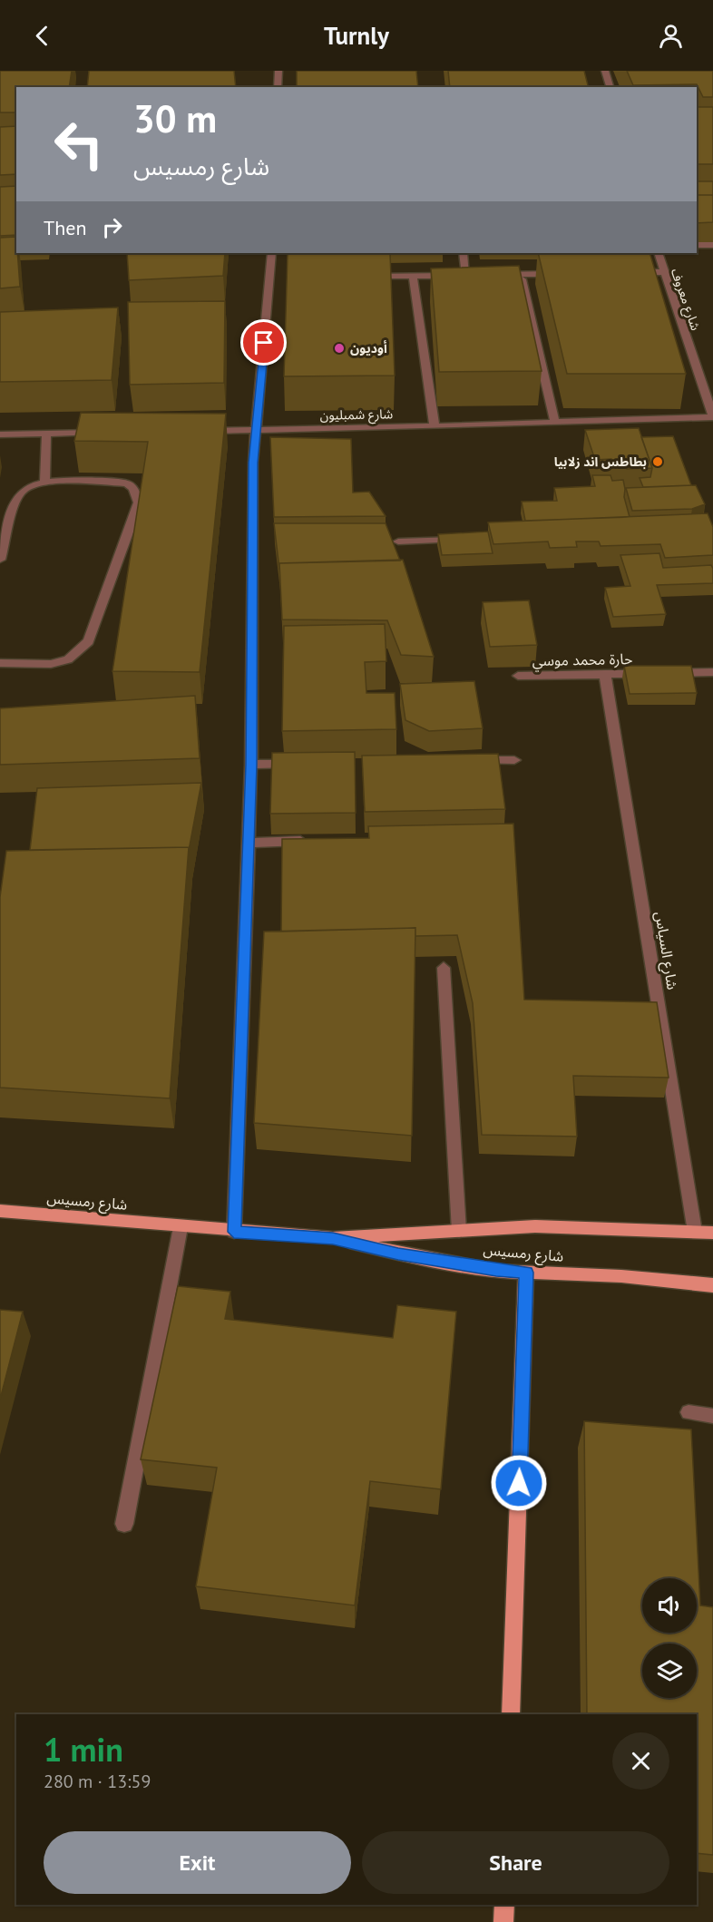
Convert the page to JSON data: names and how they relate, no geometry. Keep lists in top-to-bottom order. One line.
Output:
{"streets":{"main road":["شارع رمسيس"],"street":["شارع معروف","شارع شمبليون","حارة محمد موسي","شارع السياس"]},"crossings":[["شارع معروف","شارع شمبليون"],["حارة محمد موسي","شارع السياس"],["شارع السياس","شارع رمسيس"]],"places":["أوديون","بطاطس اند زلابيا"],"page":{"header":"Turnly","turn":["30 m","شارع رمسيس"],"then":"Then","heading":["1 min","280 m · 13:59"],"buttons":["Exit","Share"]}}
